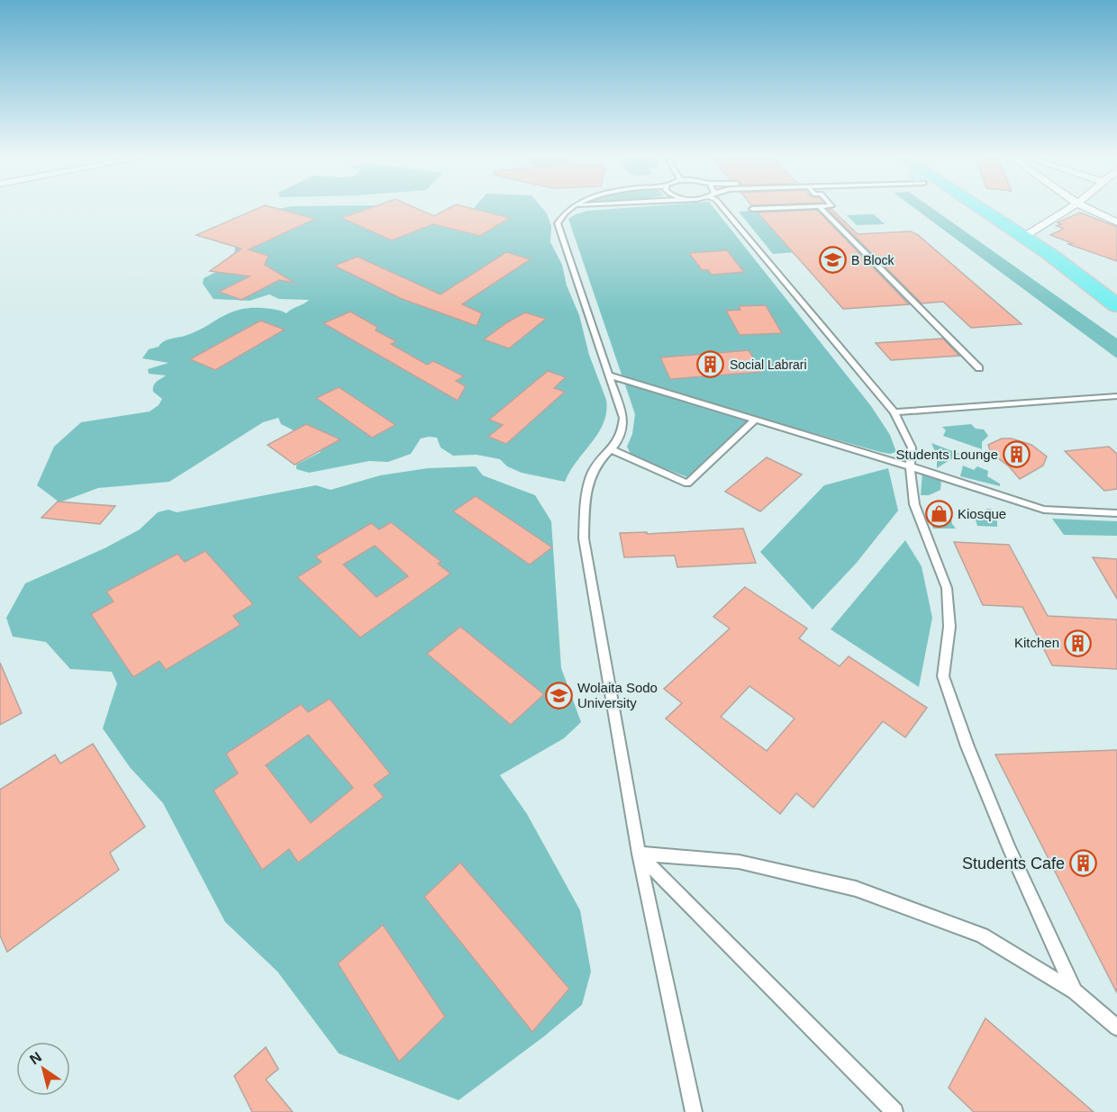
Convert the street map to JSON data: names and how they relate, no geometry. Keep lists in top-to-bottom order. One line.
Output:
{"places":{"school or university":["B Block","Wolaita Sodo University"],"building":["Social Labrari","Students Lounge","Kitchen","Students Cafe"],"shop":["Kiosque"]},"north":"top left"}
